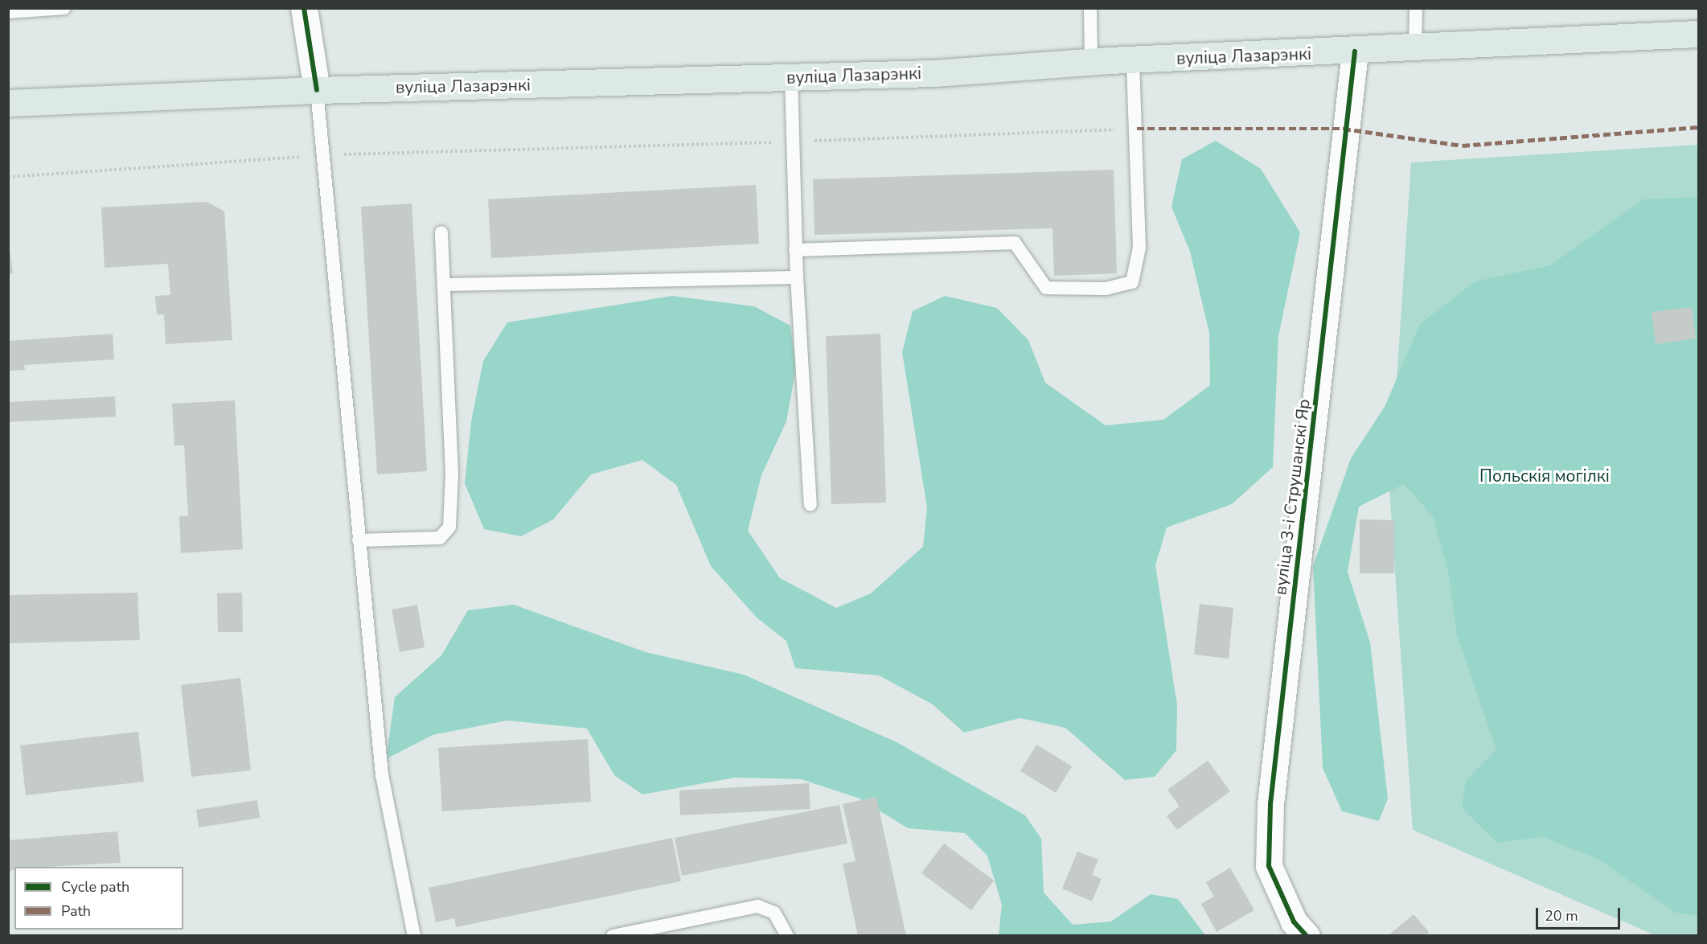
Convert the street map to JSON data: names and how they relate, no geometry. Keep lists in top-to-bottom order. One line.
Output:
{"streets":{"main road":["вуліца Лазарэнкі"],"street":["вуліца 3-і Струшанскі Яр"]},"crossings":[["вуліца Лазарэнкі","вуліца 3-і Струшанскі Яр"]],"parks":["Польскія могілкі"],"legend":["Cycle path","Path"],"scale_bar":"20 m"}
